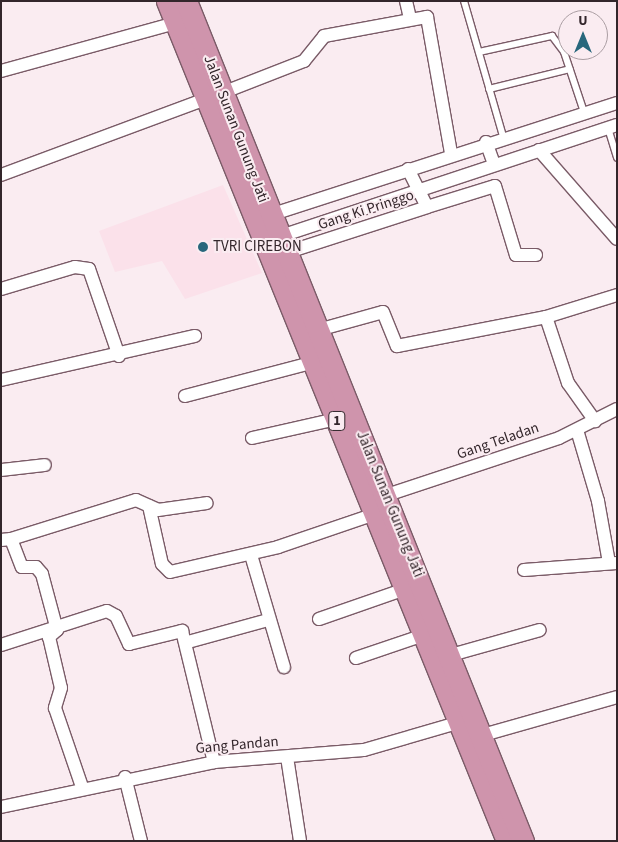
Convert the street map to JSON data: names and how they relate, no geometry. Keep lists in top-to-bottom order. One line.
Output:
{"streets":{"highway":["Jalan Sunan Gunung Jati","1"],"street":["Gang Ki Pringgo","Gang Teladan","Gang Pandan"]},"crossings":[["Jalan Sunan Gunung Jati","Gang Ki Pringgo"],["Jalan Sunan Gunung Jati","1"],["Jalan Sunan Gunung Jati","Gang Teladan"],["Jalan Sunan Gunung Jati","Gang Pandan"],["Gang Ki Pringgo","1"],["1","Gang Teladan"],["1","Gang Pandan"]],"places":["TVRI CIREBON"],"north":"top"}
